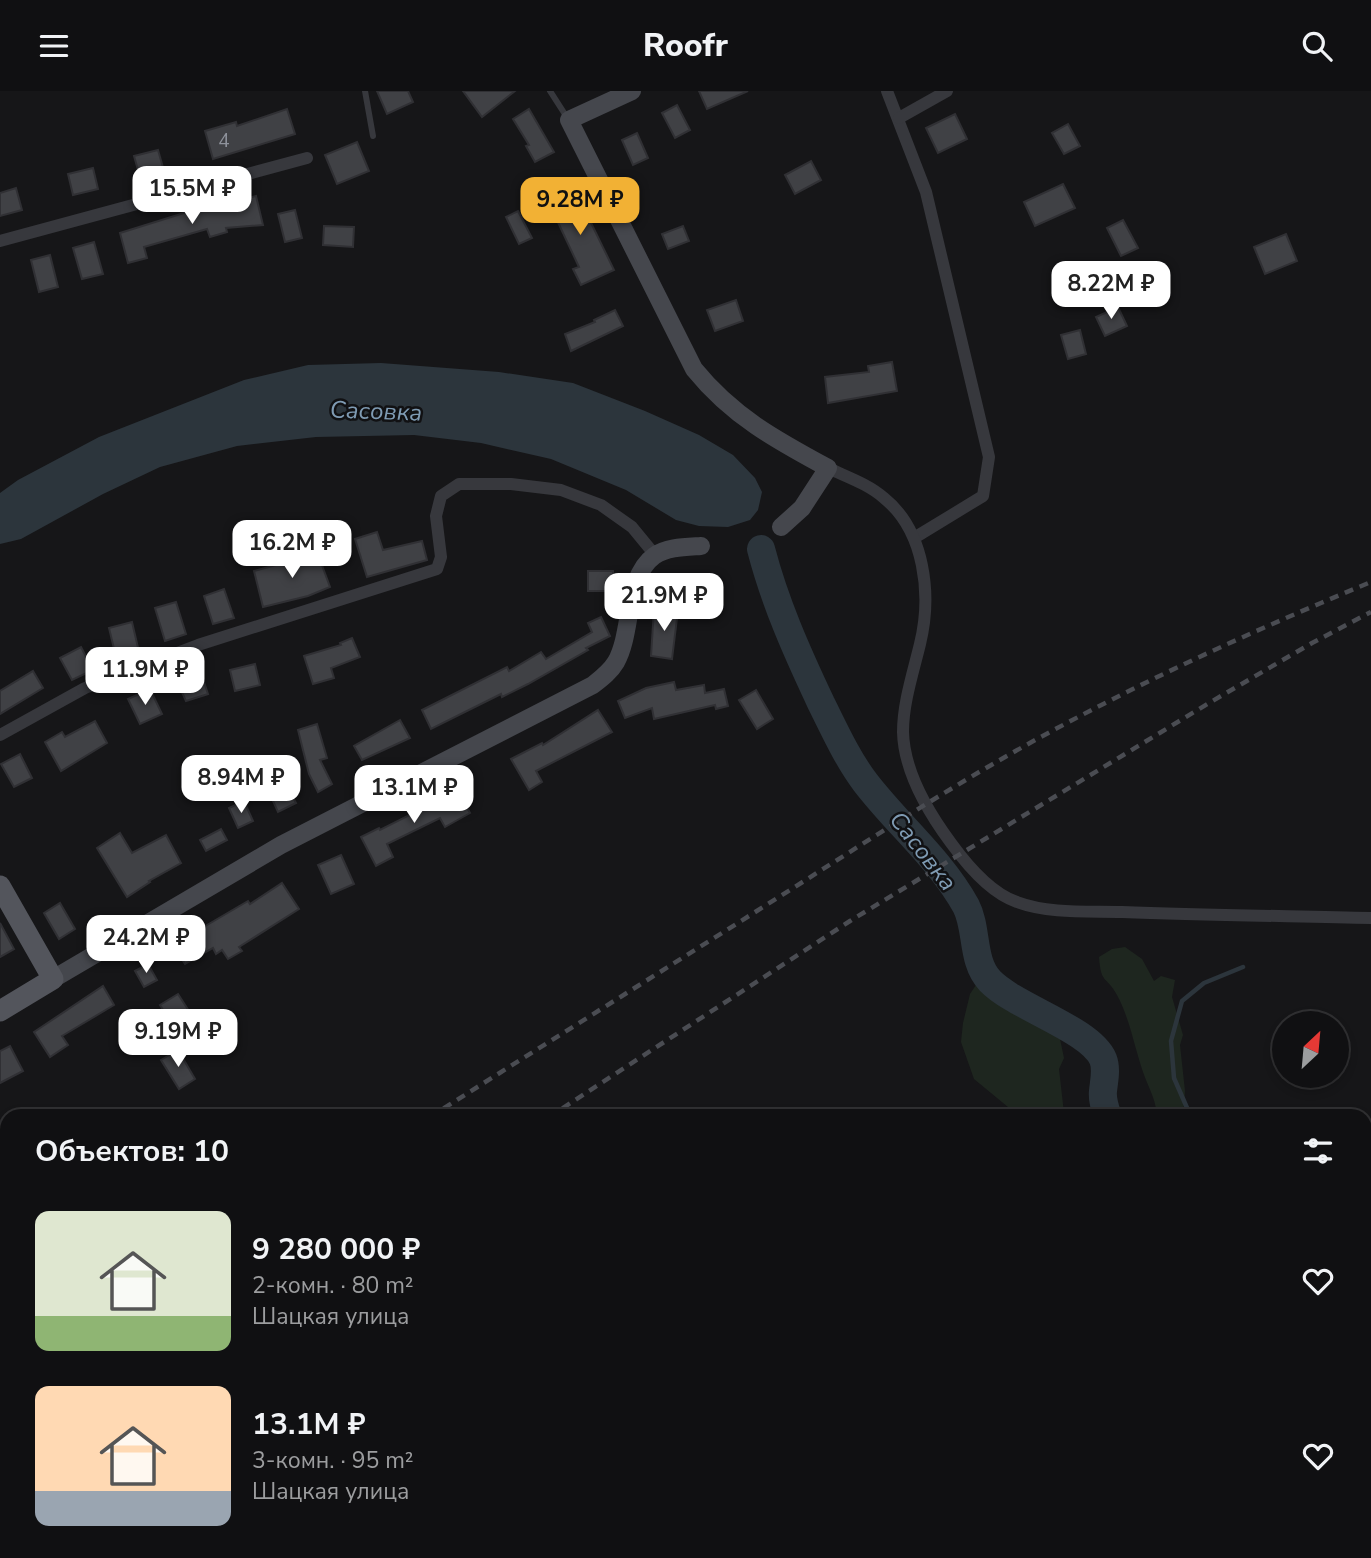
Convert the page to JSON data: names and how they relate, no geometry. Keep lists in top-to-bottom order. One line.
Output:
{"water":["Сасовка"],"house_numbers":["4"],"north":"top right","page":{"header":"Roofr","price":["15.5M ₽","9.28M ₽","8.22M ₽","16.2M ₽","21.9M ₽","11.9M ₽","8.94M ₽","13.1M ₽","24.2M ₽","9.19M ₽"],"heading":"Объектов: 10","list":[{"name":"9 280 000 ₽","note":"2-комн. · 80 m² · Шацкая улица"},{"name":"13.1M ₽","note":"3-комн. · 95 m² · Шацкая улица"}]}}
